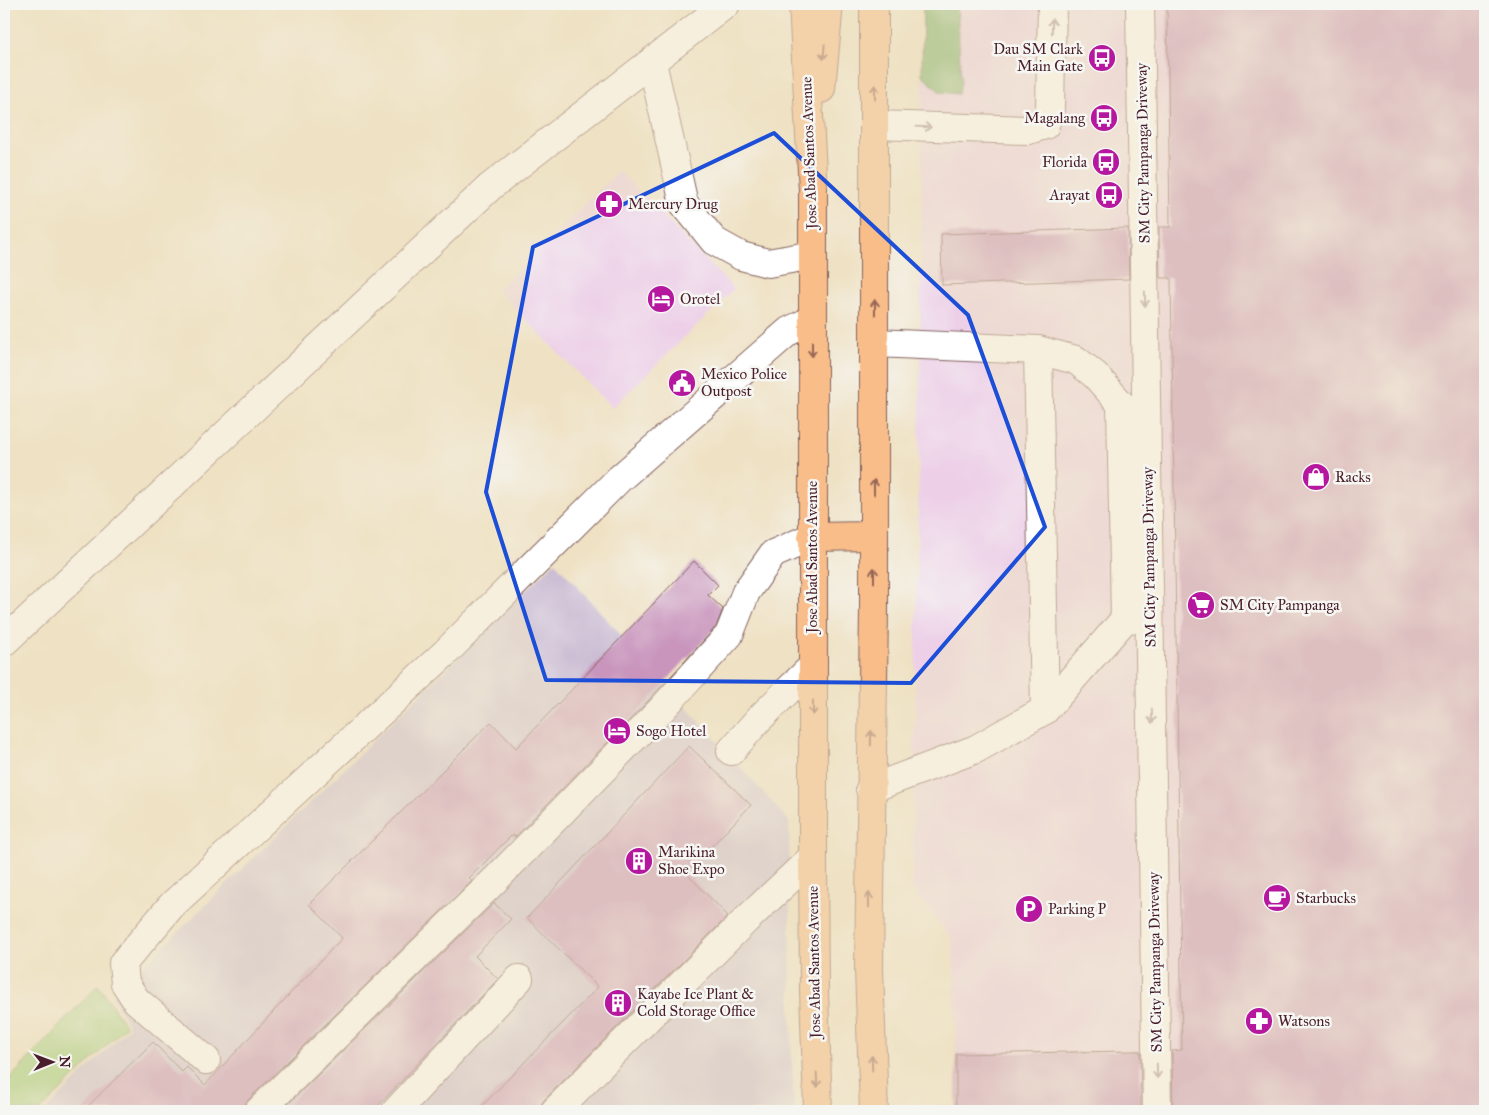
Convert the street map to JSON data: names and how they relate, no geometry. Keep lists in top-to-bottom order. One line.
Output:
{"streets":{"highway":["Jose Abad Santos Avenue"],"street":["SM City Pampanga Driveway"]},"places":{"bus stop":["Dau SM Clark Main Gate","Magalang","Florida","Arayat"],"pharmacy":["Mercury Drug","Watsons"],"hotel":["Orotel","Sogo Hotel"],"public building":["Mexico Police Outpost"],"shop":["Racks"],"supermarket":["SM City Pampanga"],"building":["Marikina Shoe Expo","Kayabe Ice Plant & Cold Storage Office"],"cafe":["Starbucks"],"parking":["Parking P"]},"north":"right"}
